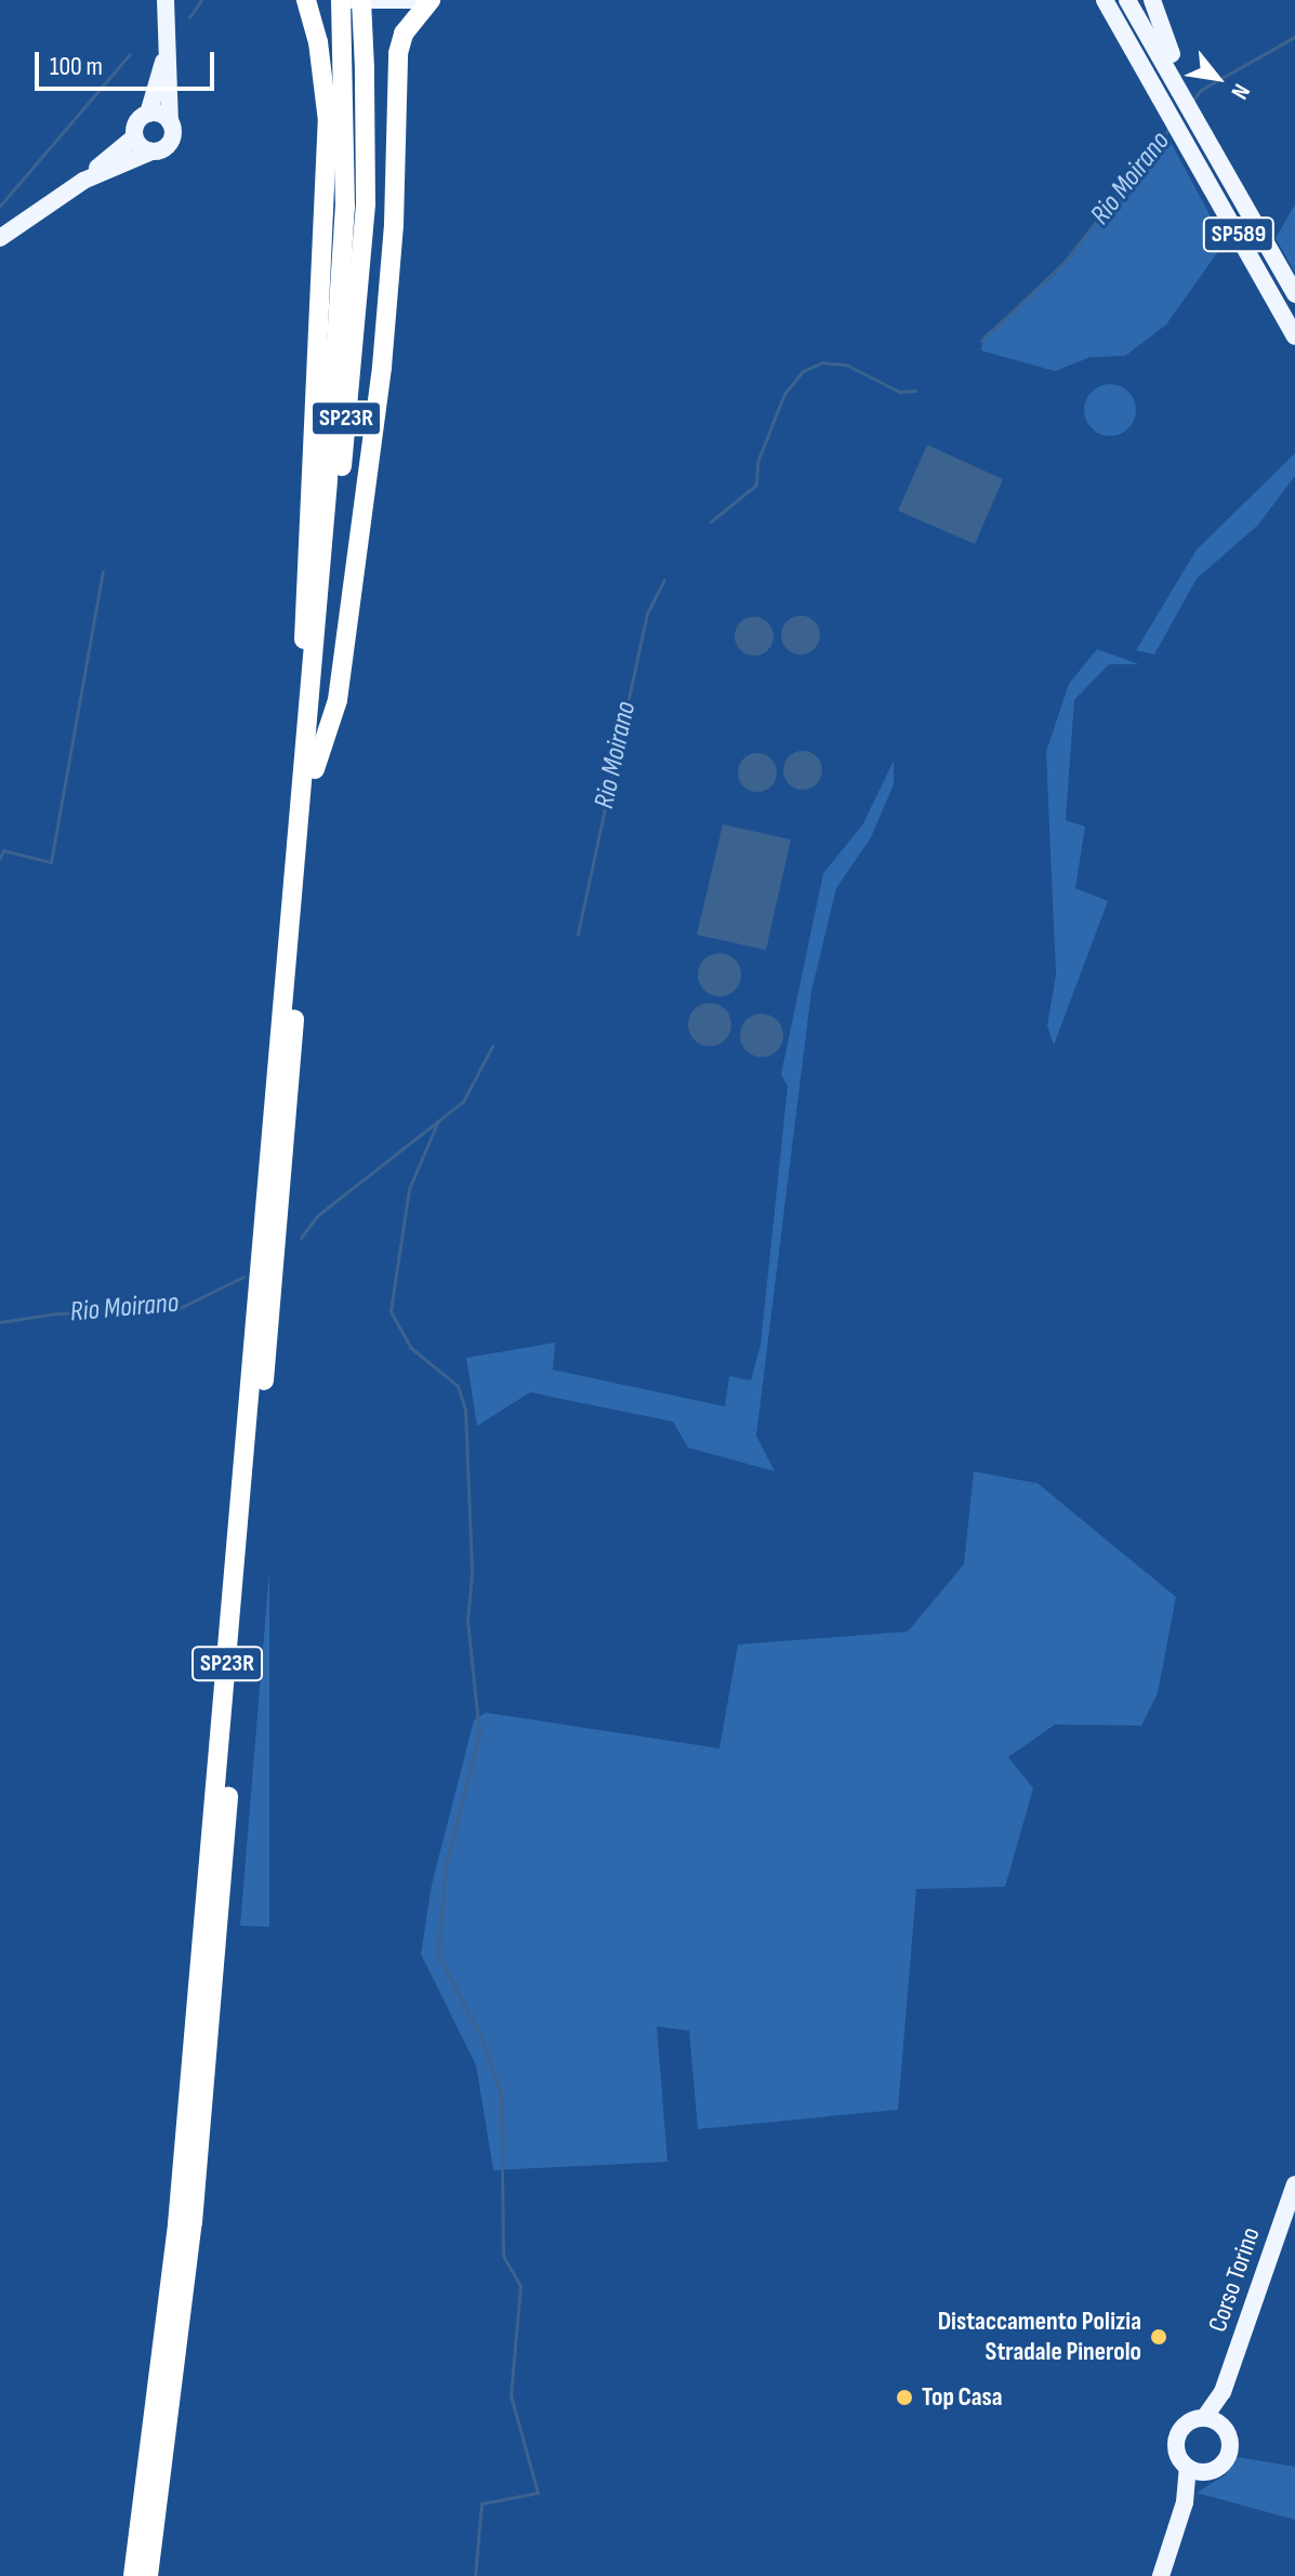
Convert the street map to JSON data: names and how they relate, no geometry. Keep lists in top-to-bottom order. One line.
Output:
{"streets":{"highway":["SP23R"],"main road":["SP589","Corso Torino"]},"water":["Rio Moirano"],"places":["Distaccamento Polizia Stradale Pinerolo","Top Casa"],"scale_bar":"100 m","north":"bottom right"}
